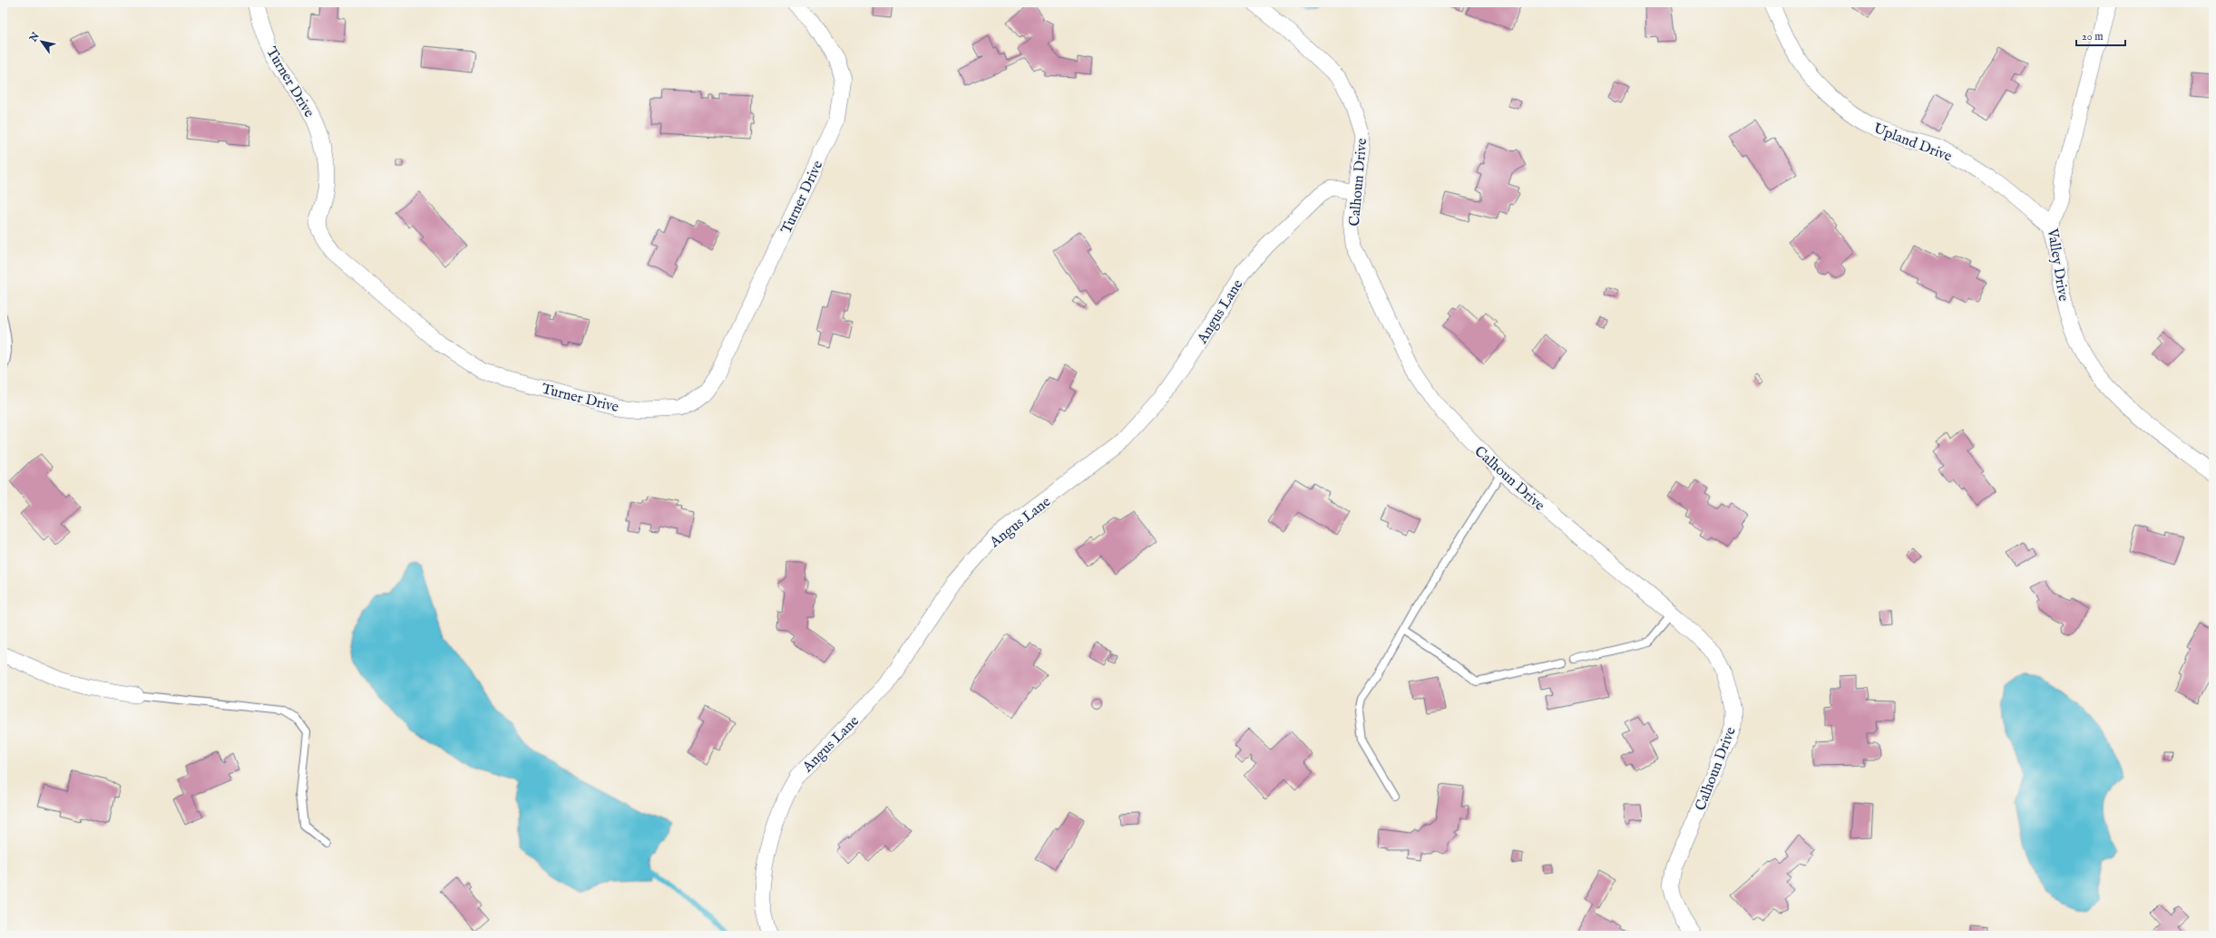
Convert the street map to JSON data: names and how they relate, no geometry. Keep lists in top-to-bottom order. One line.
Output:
{"streets":{"street":["Turner Drive","Upland Drive","Calhoun Drive","Valley Drive","Angus Lane"]},"crossings":[["Upland Drive","Valley Drive"],["Calhoun Drive","Angus Lane"]],"scale_bar":"20 m","north":"top left"}
